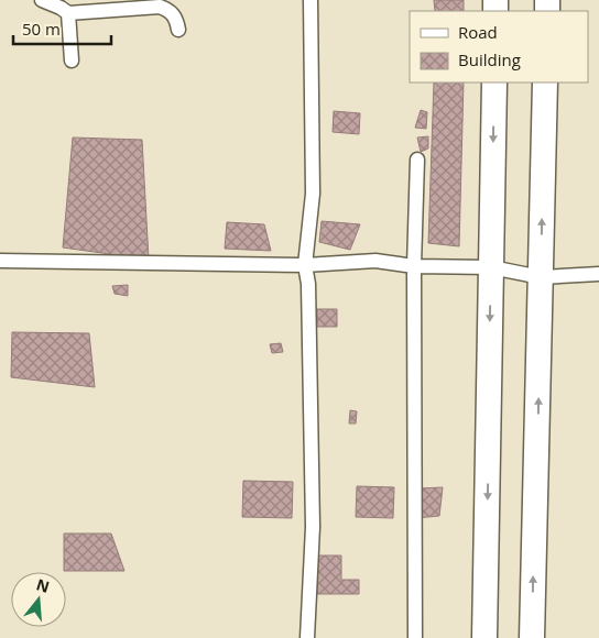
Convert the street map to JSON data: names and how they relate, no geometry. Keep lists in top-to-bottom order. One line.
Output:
{"legend":["Road","Building"],"scale_bar":"50 m","north":"top"}
